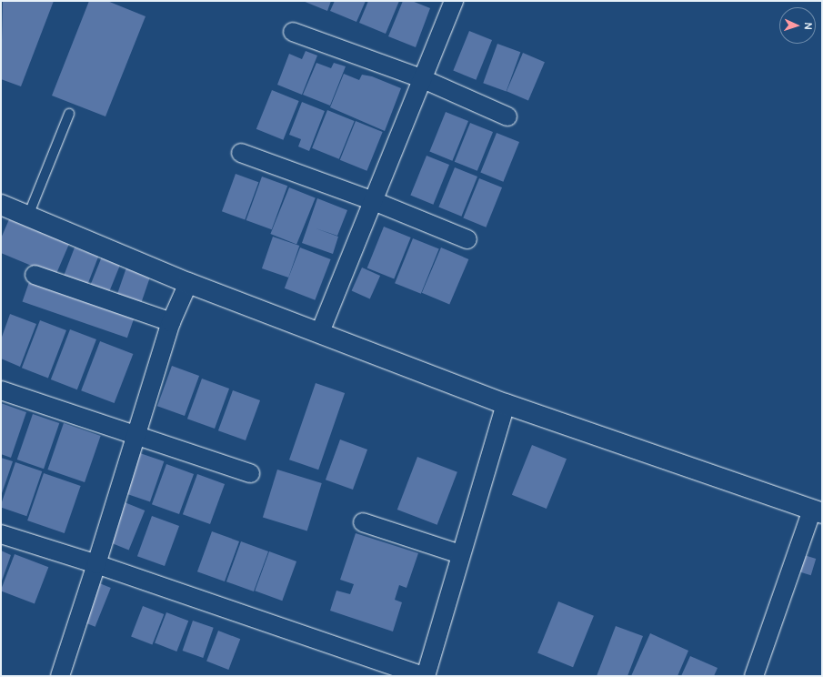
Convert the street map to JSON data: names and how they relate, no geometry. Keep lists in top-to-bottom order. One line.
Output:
{"north":"right"}
